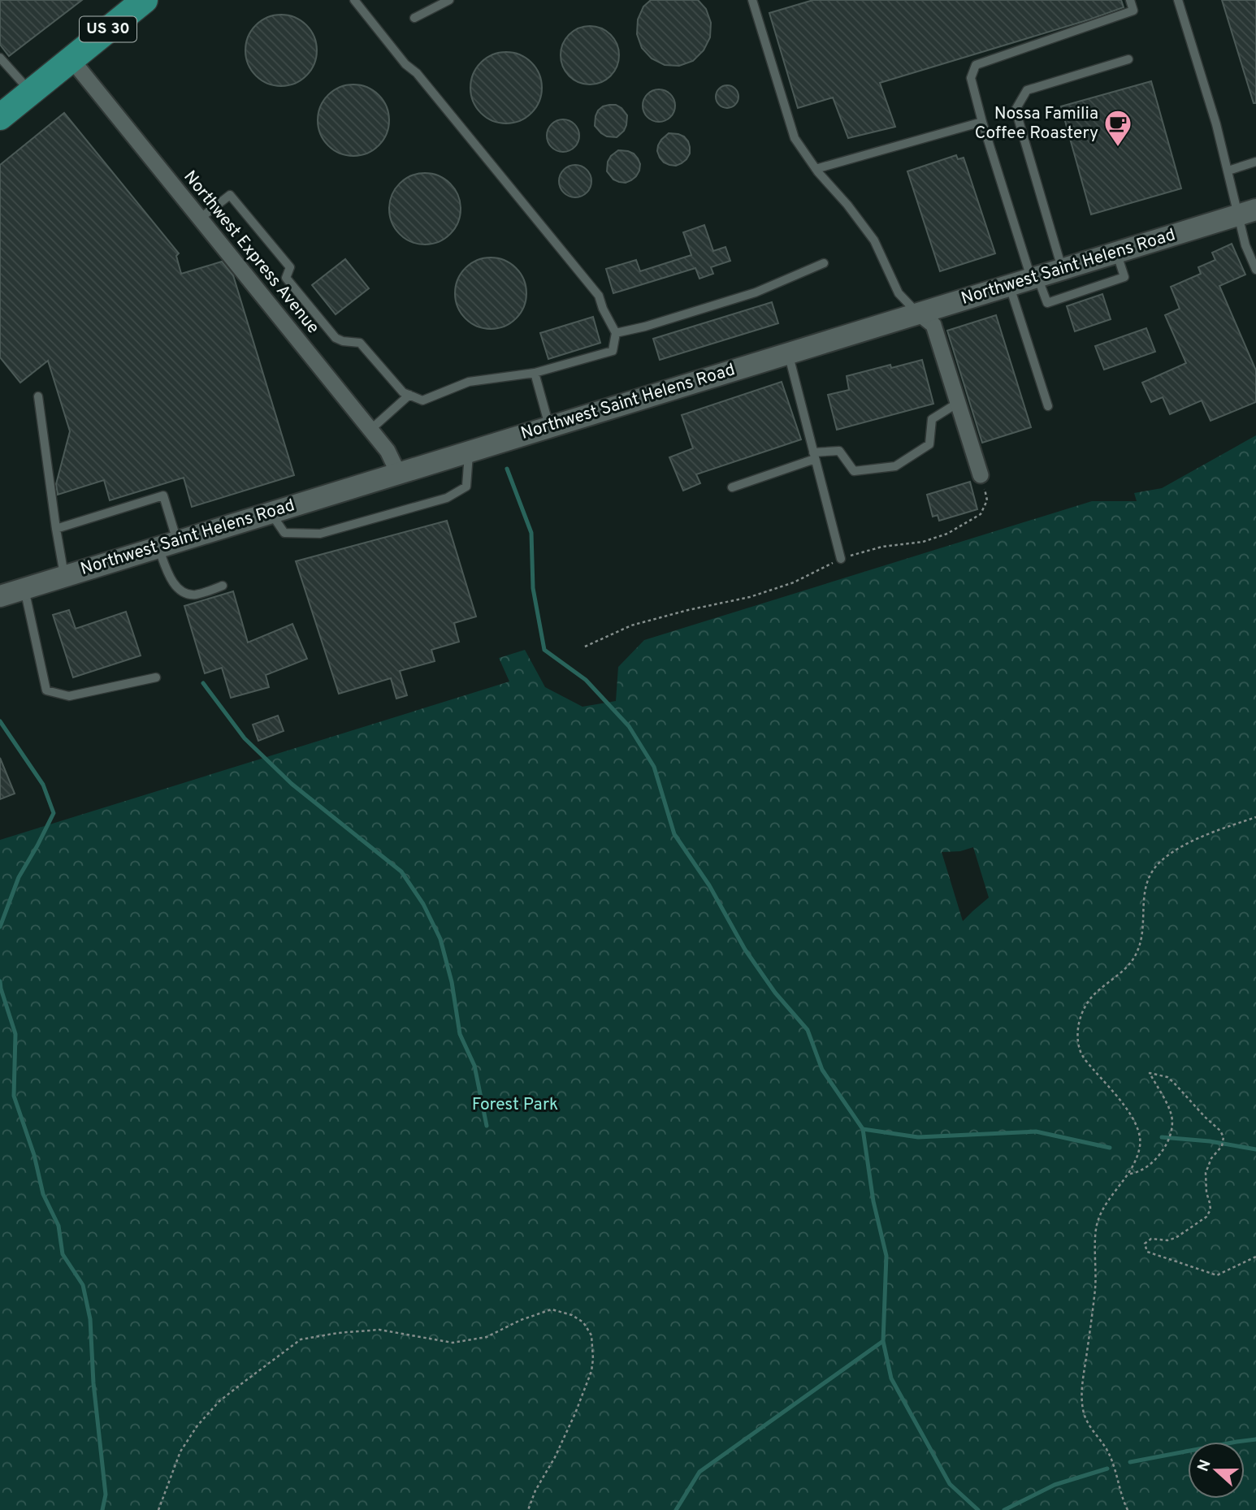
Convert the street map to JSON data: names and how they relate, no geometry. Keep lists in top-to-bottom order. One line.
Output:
{"streets":{"highway":["US 30"],"main road":["Northwest Saint Helens Road"],"street":["Northwest Express Avenue"]},"crossings":[["US 30","Northwest Express Avenue"],["Northwest Express Avenue","Northwest Saint Helens Road"]],"parks":["Forest Park"],"places":{"cafe":["Nossa Familia Coffee Roastery"]},"north":"left"}
